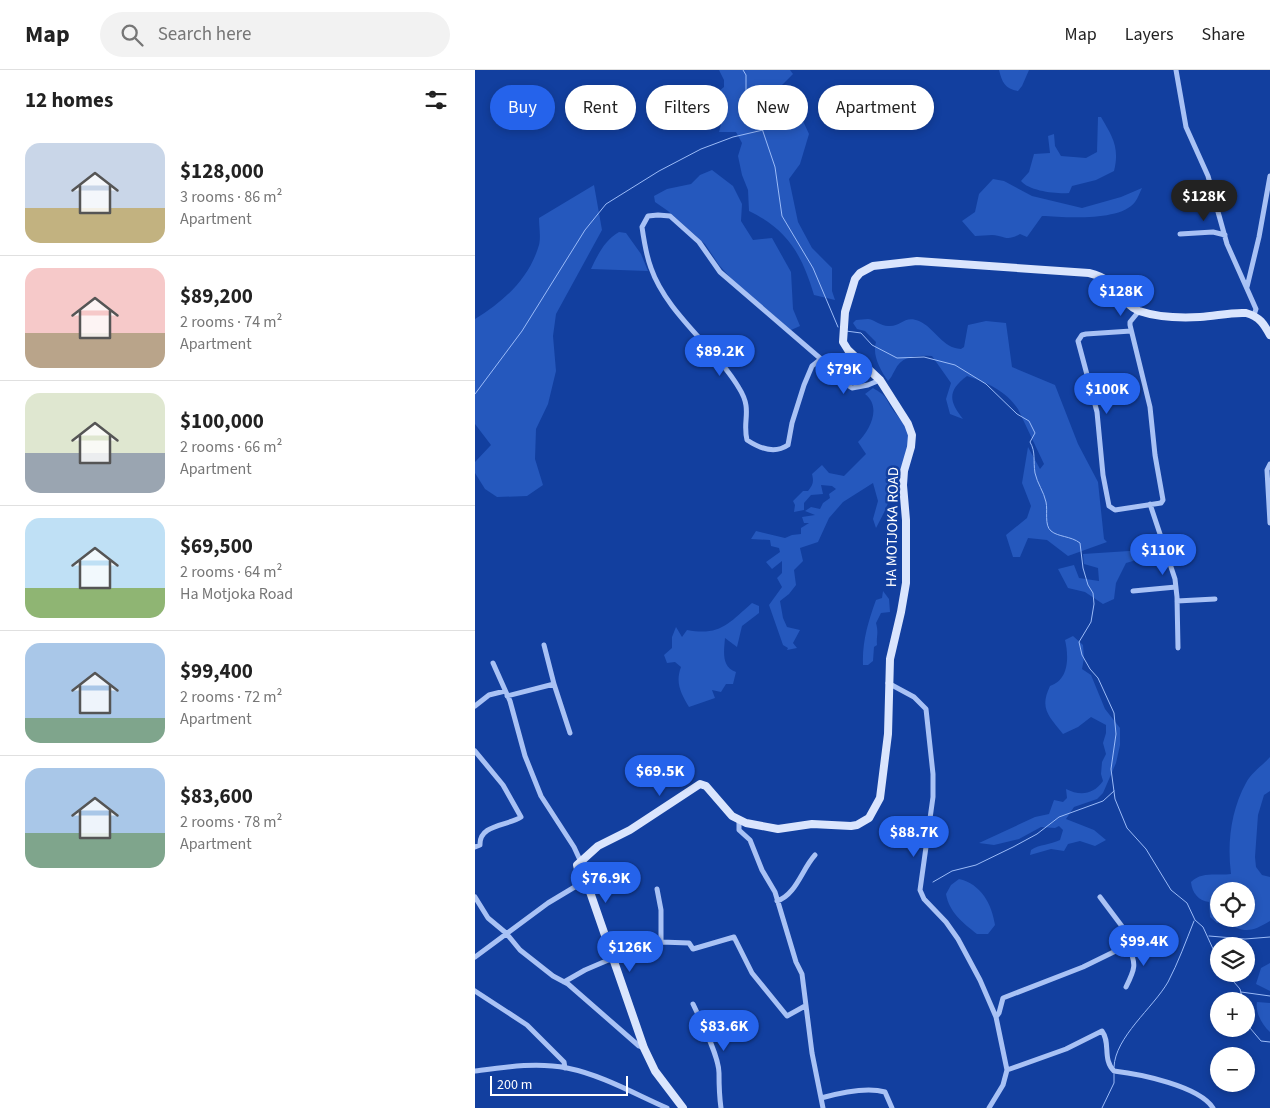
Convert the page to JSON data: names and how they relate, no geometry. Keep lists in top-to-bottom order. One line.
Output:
{"streets":{"street":["HA MOTJOKA ROAD"]},"scale_bar":"200 m","page":{"header":"Map","search":"Search here","nav":["Map","Layers","Share"],"heading":"12 homes","chip":["Buy","Rent","Filters","New","Apartment"],"list":[{"name":"$128,000","note":"3 rooms · 86 m² · Apartment"},{"name":"$89,200","note":"2 rooms · 74 m² · Apartment"},{"name":"$100,000","note":"2 rooms · 66 m² · Apartment"},{"name":"$69,500","note":"2 rooms · 64 m² · Ha Motjoka Road"},{"name":"$99,400","note":"2 rooms · 72 m² · Apartment"},{"name":"$83,600","note":"2 rooms · 78 m² · Apartment"}],"price":["$128K","$128K","$89.2K","$79K","$100K","$110K","$69.5K","$88.7K","$76.9K","$99.4K","$126K","$83.6K"],"map_buttons":["+","−"],"scale":"200 m"}}
